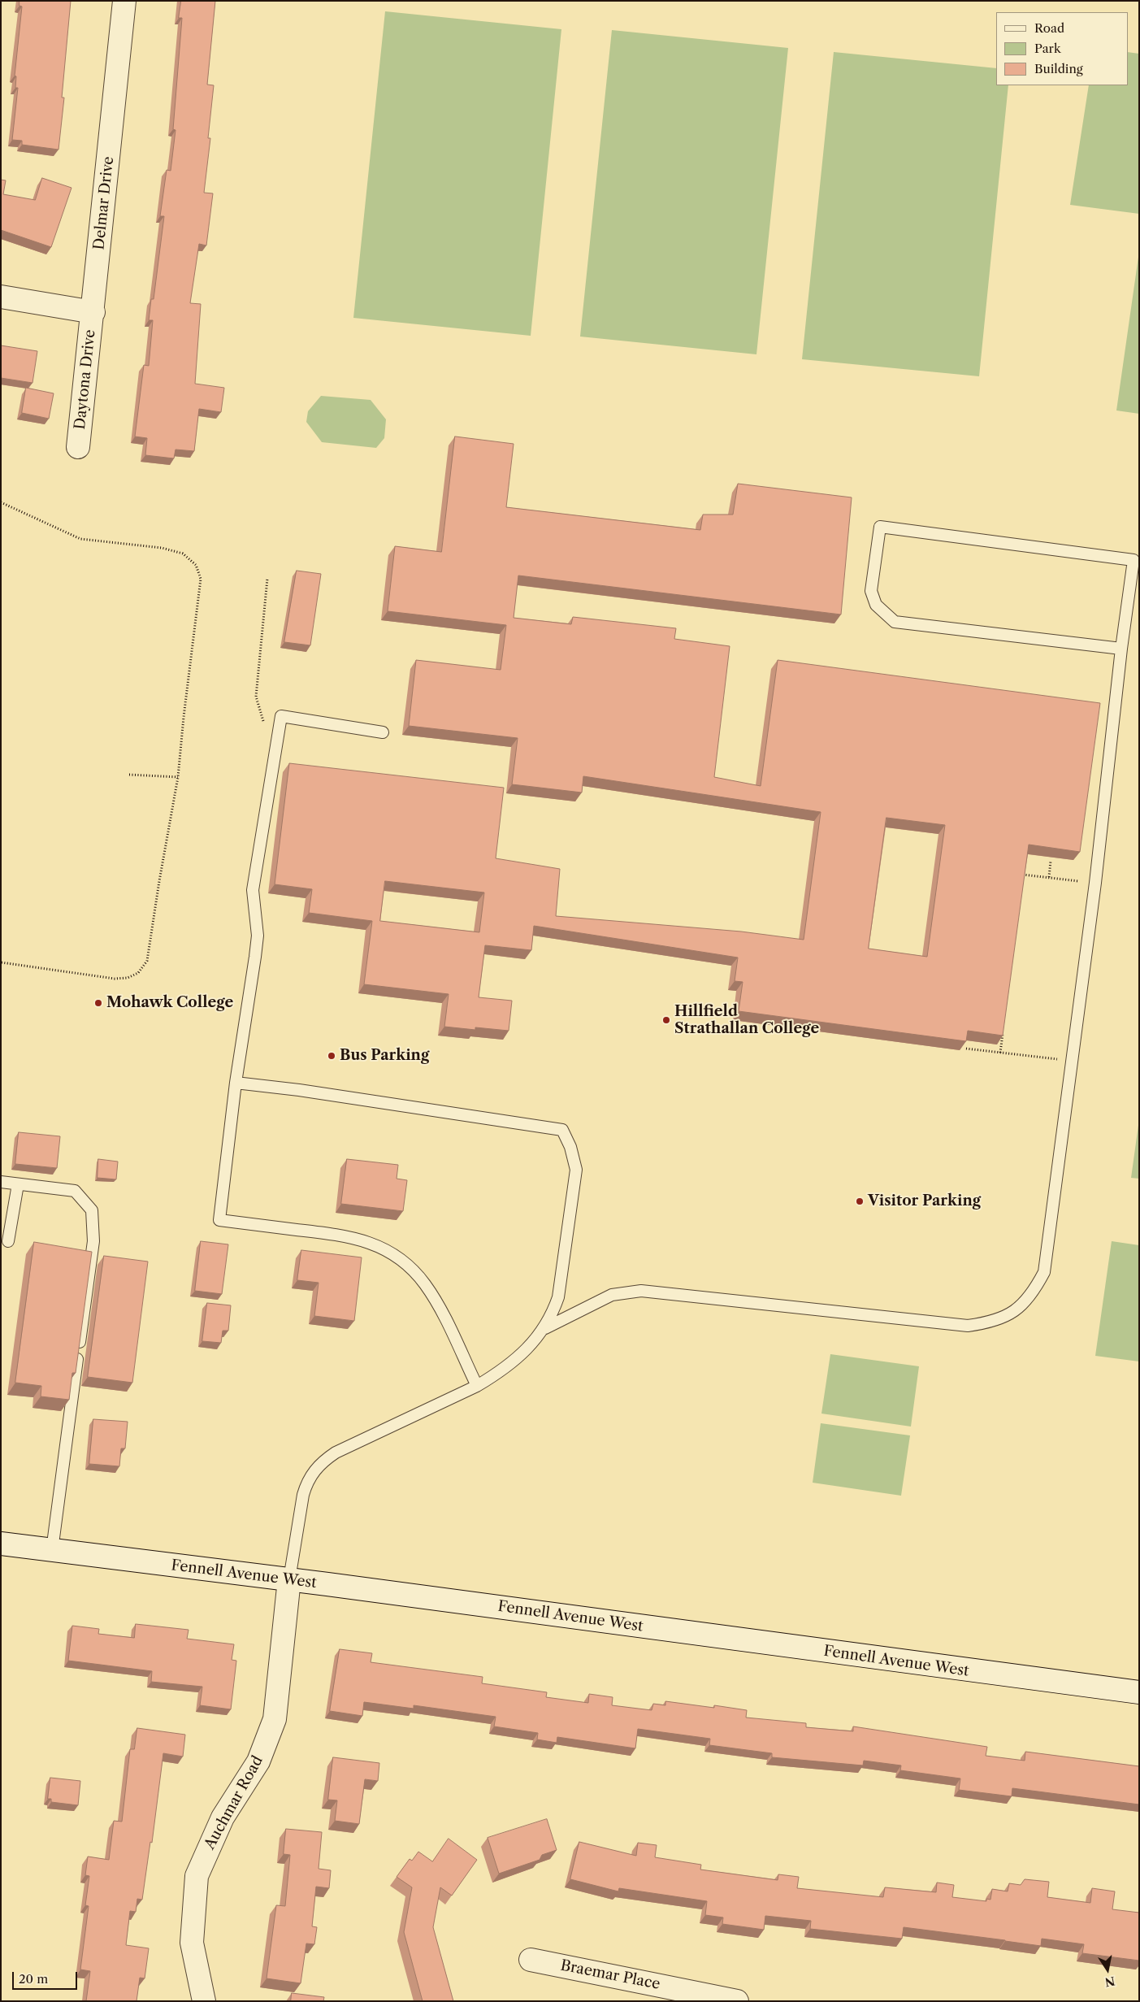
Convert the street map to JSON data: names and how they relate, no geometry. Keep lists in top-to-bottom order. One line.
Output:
{"streets":{"street":["Delmar Drive","Daytona Drive","Fennell Avenue West","Auchmar Road","Braemar Place"]},"crossings":[["Delmar Drive","Daytona Drive"],["Fennell Avenue West","Auchmar Road"]],"places":["Mohawk College","Hillfield Strathallan College","Bus Parking","Visitor Parking"],"legend":["Road","Park","Building"],"scale_bar":"20 m","north":"bottom"}
